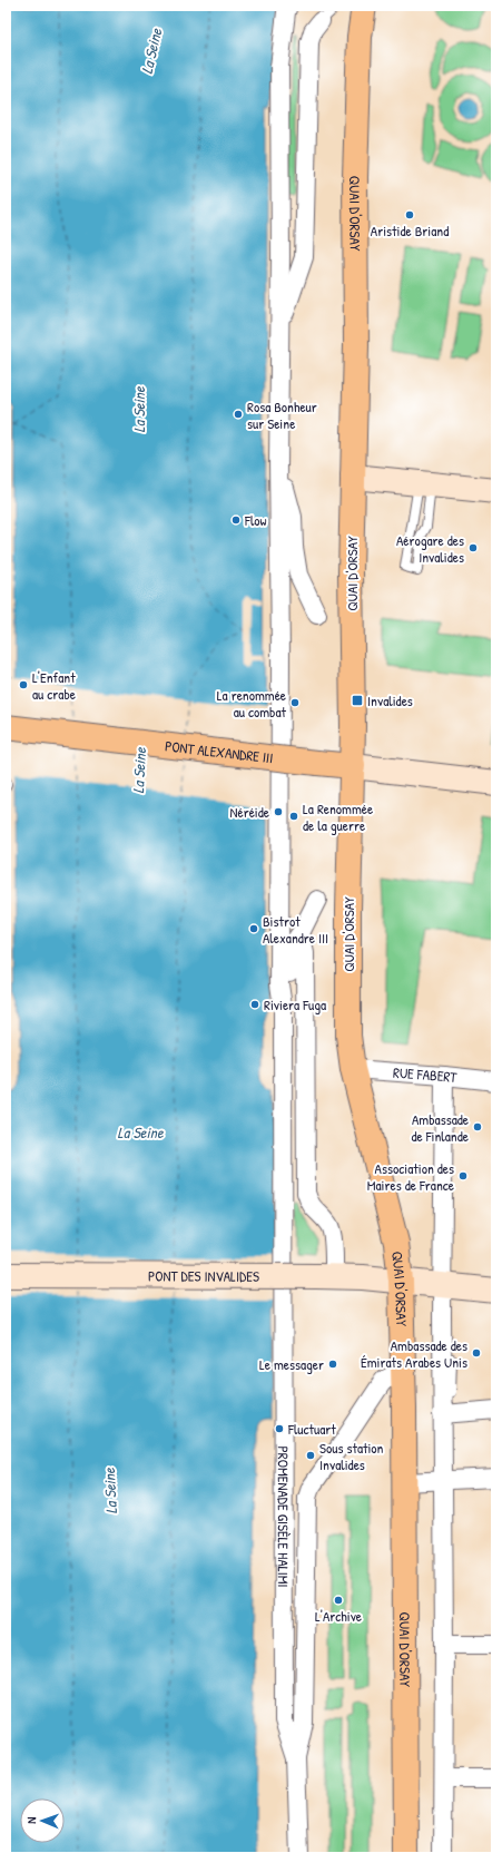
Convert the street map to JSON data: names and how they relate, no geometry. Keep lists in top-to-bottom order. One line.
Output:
{"streets":{"main road":["QUAI D'ORSAY","PONT ALEXANDRE III"],"street":["RUE FABERT","PONT DES INVALIDES","PROMENADE GISÈLE HALIMI"]},"crossings":[["QUAI D'ORSAY","PONT ALEXANDRE III"],["QUAI D'ORSAY","RUE FABERT"],["QUAI D'ORSAY","PONT DES INVALIDES"],["QUAI D'ORSAY","PROMENADE GISÈLE HALIMI"]],"water":["La Seine"],"places":{"other":["Aristide Briand","Rosa Bonheur sur Seine","Flow","Aérogare des Invalides","L'Enfant au crabe","La renommée au combat","Néréide","La Renommée de la guerre","Bistrot Alexandre III","Riviera Fuga","Ambassade de Finlande","Association des Maires de France","Ambassade des Émirats Arabes Unis","Le messager","Fluctuart","Sous station Invalides","L'Archive"],"transit":["Invalides"]},"north":"left"}
